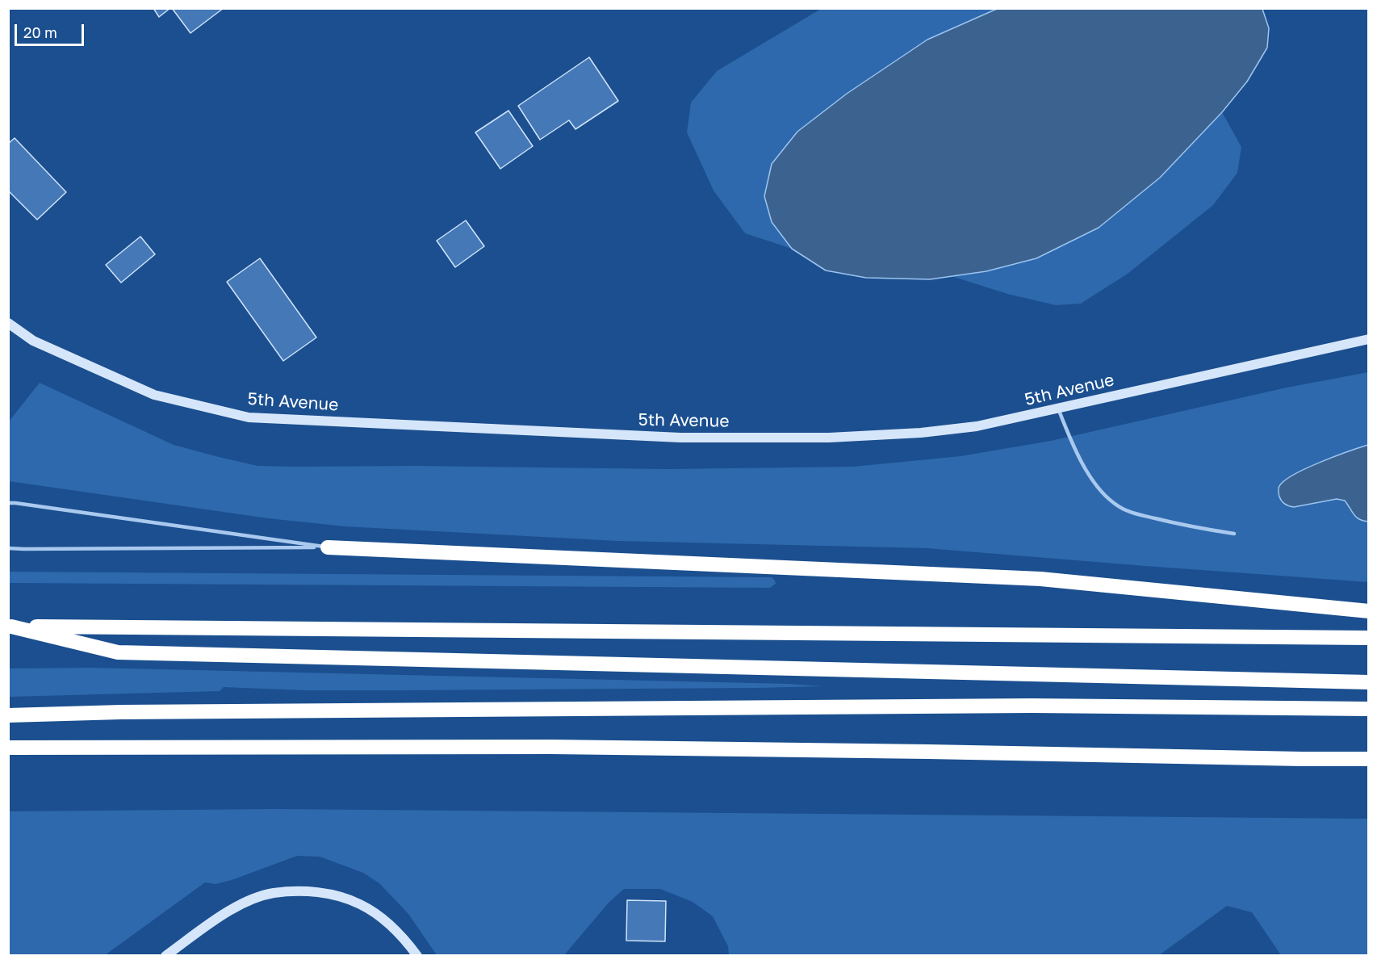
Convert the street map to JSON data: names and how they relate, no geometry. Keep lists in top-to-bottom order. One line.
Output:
{"streets":{"street":["5th Avenue"]},"scale_bar":"20 m"}
